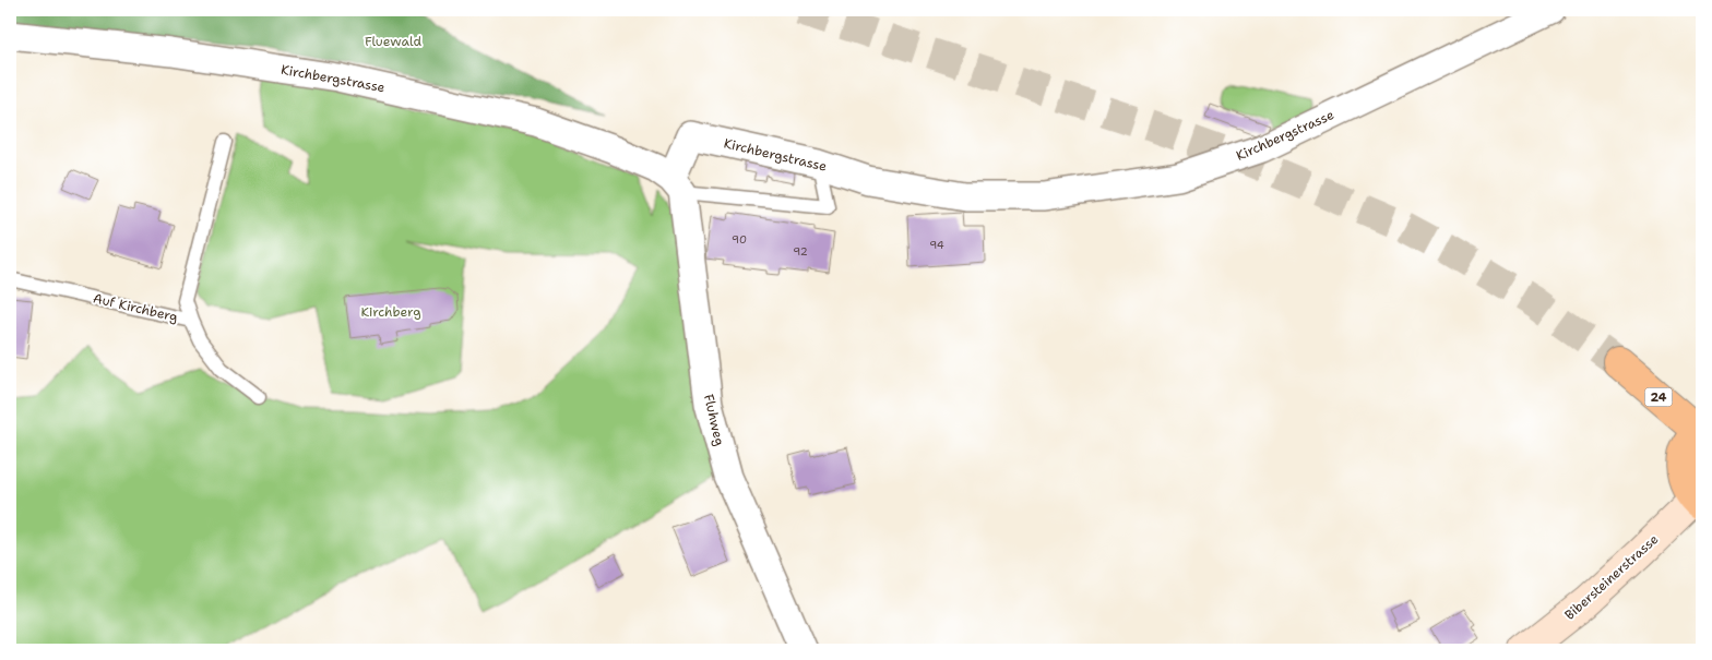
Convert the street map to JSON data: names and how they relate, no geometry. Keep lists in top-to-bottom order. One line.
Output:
{"streets":{"main road":["24","Bibersteinerstrasse"],"street":["Kirchbergstrasse","Fluhweg"],"lane":["Auf Kirchberg"]},"crossings":[["Kirchbergstrasse","Fluhweg"]],"parks":["Fluewald","Kirchberg"],"house_numbers":["90","94","92"]}
